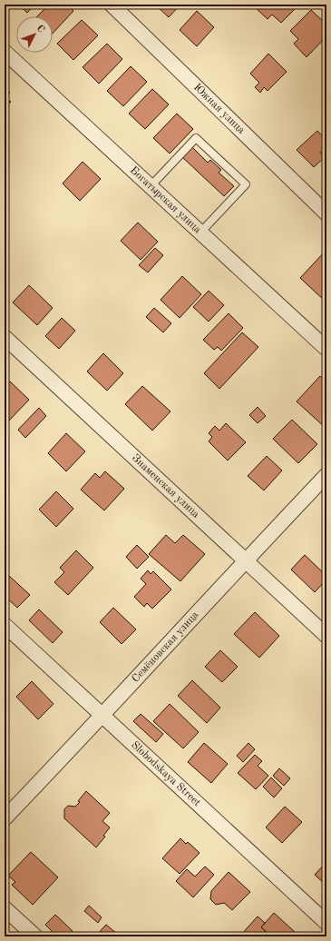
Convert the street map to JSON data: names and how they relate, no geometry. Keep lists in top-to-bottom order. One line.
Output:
{"streets":{"street":["Южная улица","Богатырская улица","Знаменская улица","Семёновская улица","Slobodskaya Street"]},"crossings":[["Знаменская улица","Семёновская улица"],["Семёновская улица","Slobodskaya Street"]],"north":"top right"}
